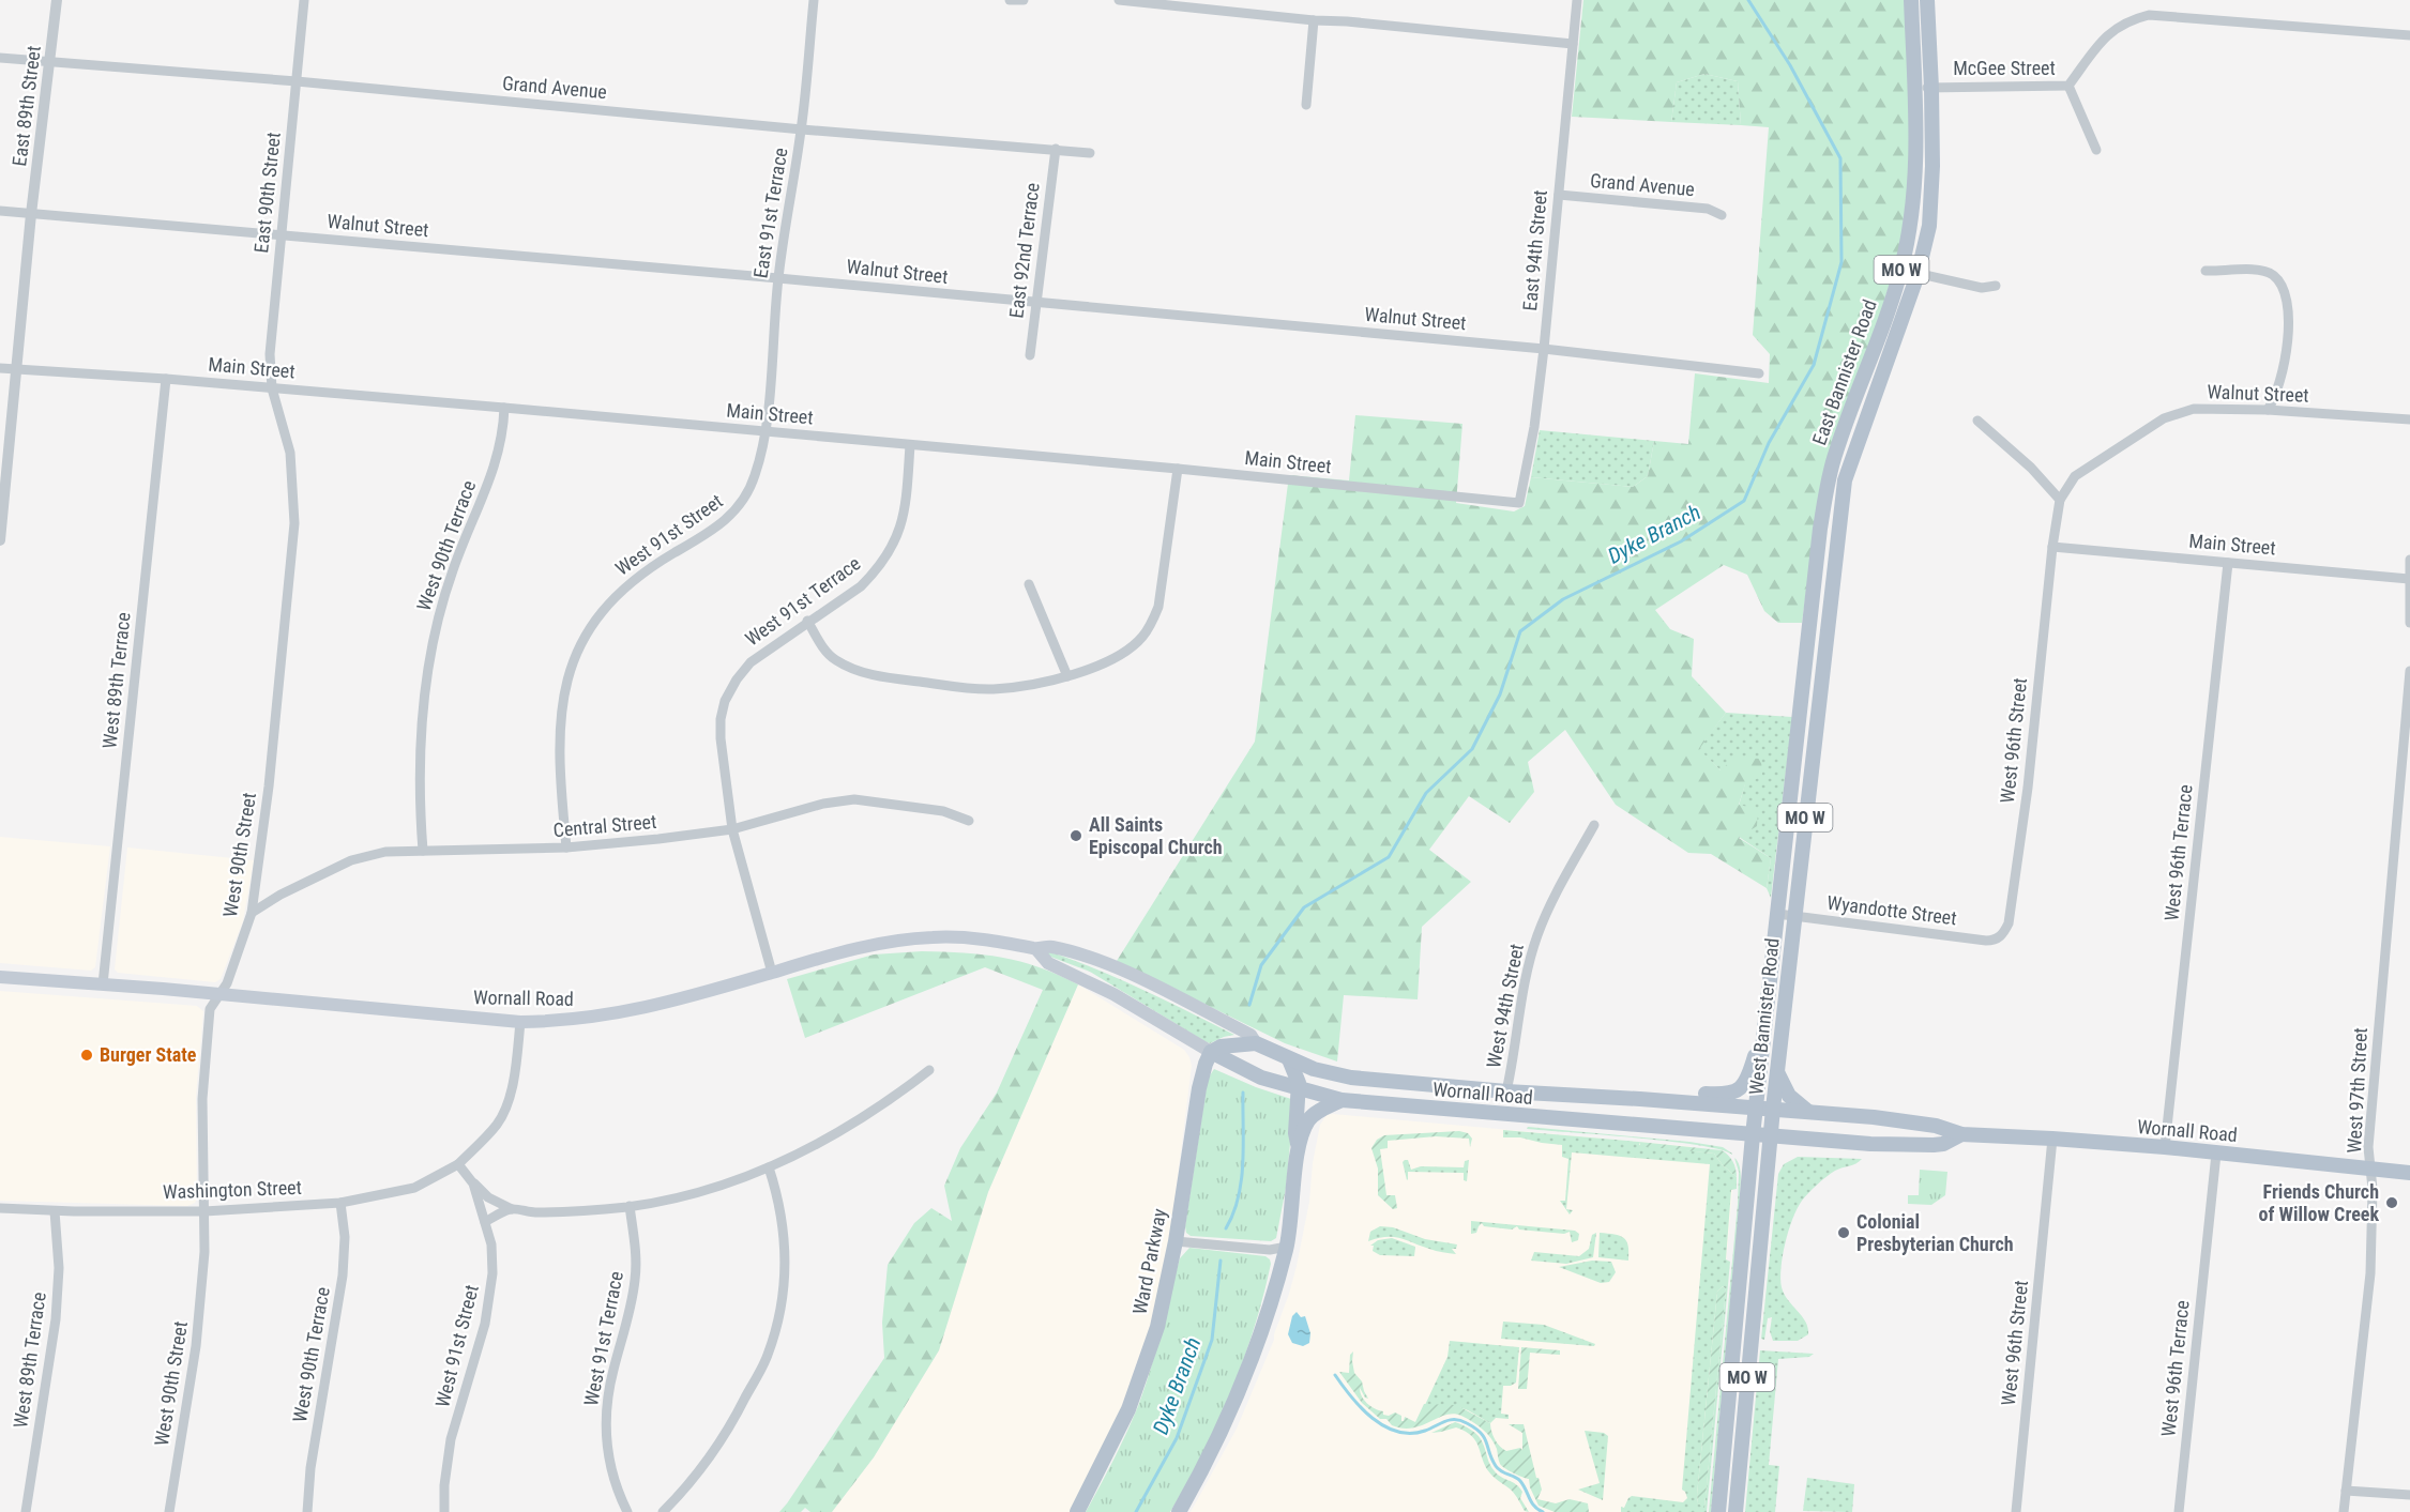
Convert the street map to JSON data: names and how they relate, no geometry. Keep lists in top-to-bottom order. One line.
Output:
{"streets":{"main road":["MO W","East Bannister Road","Wornall Road","West Bannister Road","Ward Parkway"],"street":["McGee Street","Grand Avenue","East 89th Street","East 90th Street","East 91st Terrace","Walnut Street","East 92nd Terrace","East 94th Street","Main Street","West 91st Street","West 90th Terrace","West 91st Terrace","West 89th Terrace","West 96th Street","Central Street","West 96th Terrace","West 90th Street","Wyandotte Street","West 94th Street","West 97th Street","Washington Street"]},"crossings":[["McGee Street","East Bannister Road"],["Grand Avenue","East 89th Street"],["Grand Avenue","East 90th Street"],["Grand Avenue","East 91st Terrace"],["Grand Avenue","East 92nd Terrace"],["Grand Avenue","East 94th Street"],["East 89th Street","Walnut Street"],["East 89th Street","Main Street"],["East 90th Street","Walnut Street"],["East 90th Street","Main Street"],["East 90th Street","West 90th Street"],["East 91st Terrace","Walnut Street"],["East 91st Terrace","Main Street"],["East 91st Terrace","West 91st Street"],["Walnut Street","East 92nd Terrace"],["Walnut Street","East 94th Street"],["Walnut Street","West 96th Street"],["East 94th Street","Main Street"],["Main Street","West 91st Street"],["Main Street","West 90th Terrace"],["Main Street","West 91st Terrace"],["Main Street","West 89th Terrace"],["Main Street","West 96th Street"],["Main Street","West 96th Terrace"],["Main Street","West 90th Street"],["East Bannister Road","West Bannister Road"],["West 91st Street","Central Street"],["West 91st Street","Washington Street"],["West 90th Terrace","Central Street"],["West 90th Terrace","Washington Street"],["West 91st Terrace","Central Street"],["West 91st Terrace","Wornall Road"],["West 89th Terrace","Wornall Road"],["West 89th Terrace","Washington Street"],["West 96th Street","Wyandotte Street"],["West 96th Street","Wornall Road"],["Central Street","West 90th Street"],["West 96th Terrace","Wornall Road"],["West 90th Street","Wornall Road"],["West 90th Street","Washington Street"],["Wyandotte Street","West Bannister Road"],["Wornall Road","West 94th Street"],["Wornall Road","West Bannister Road"],["Wornall Road","West 97th Street"],["Wornall Road","Ward Parkway"]],"water":["Dyke Branch"],"places":["All Saints Episcopal Church","Burger State","Friends Church of Willow Creek","Colonial Presbyterian Church"]}
